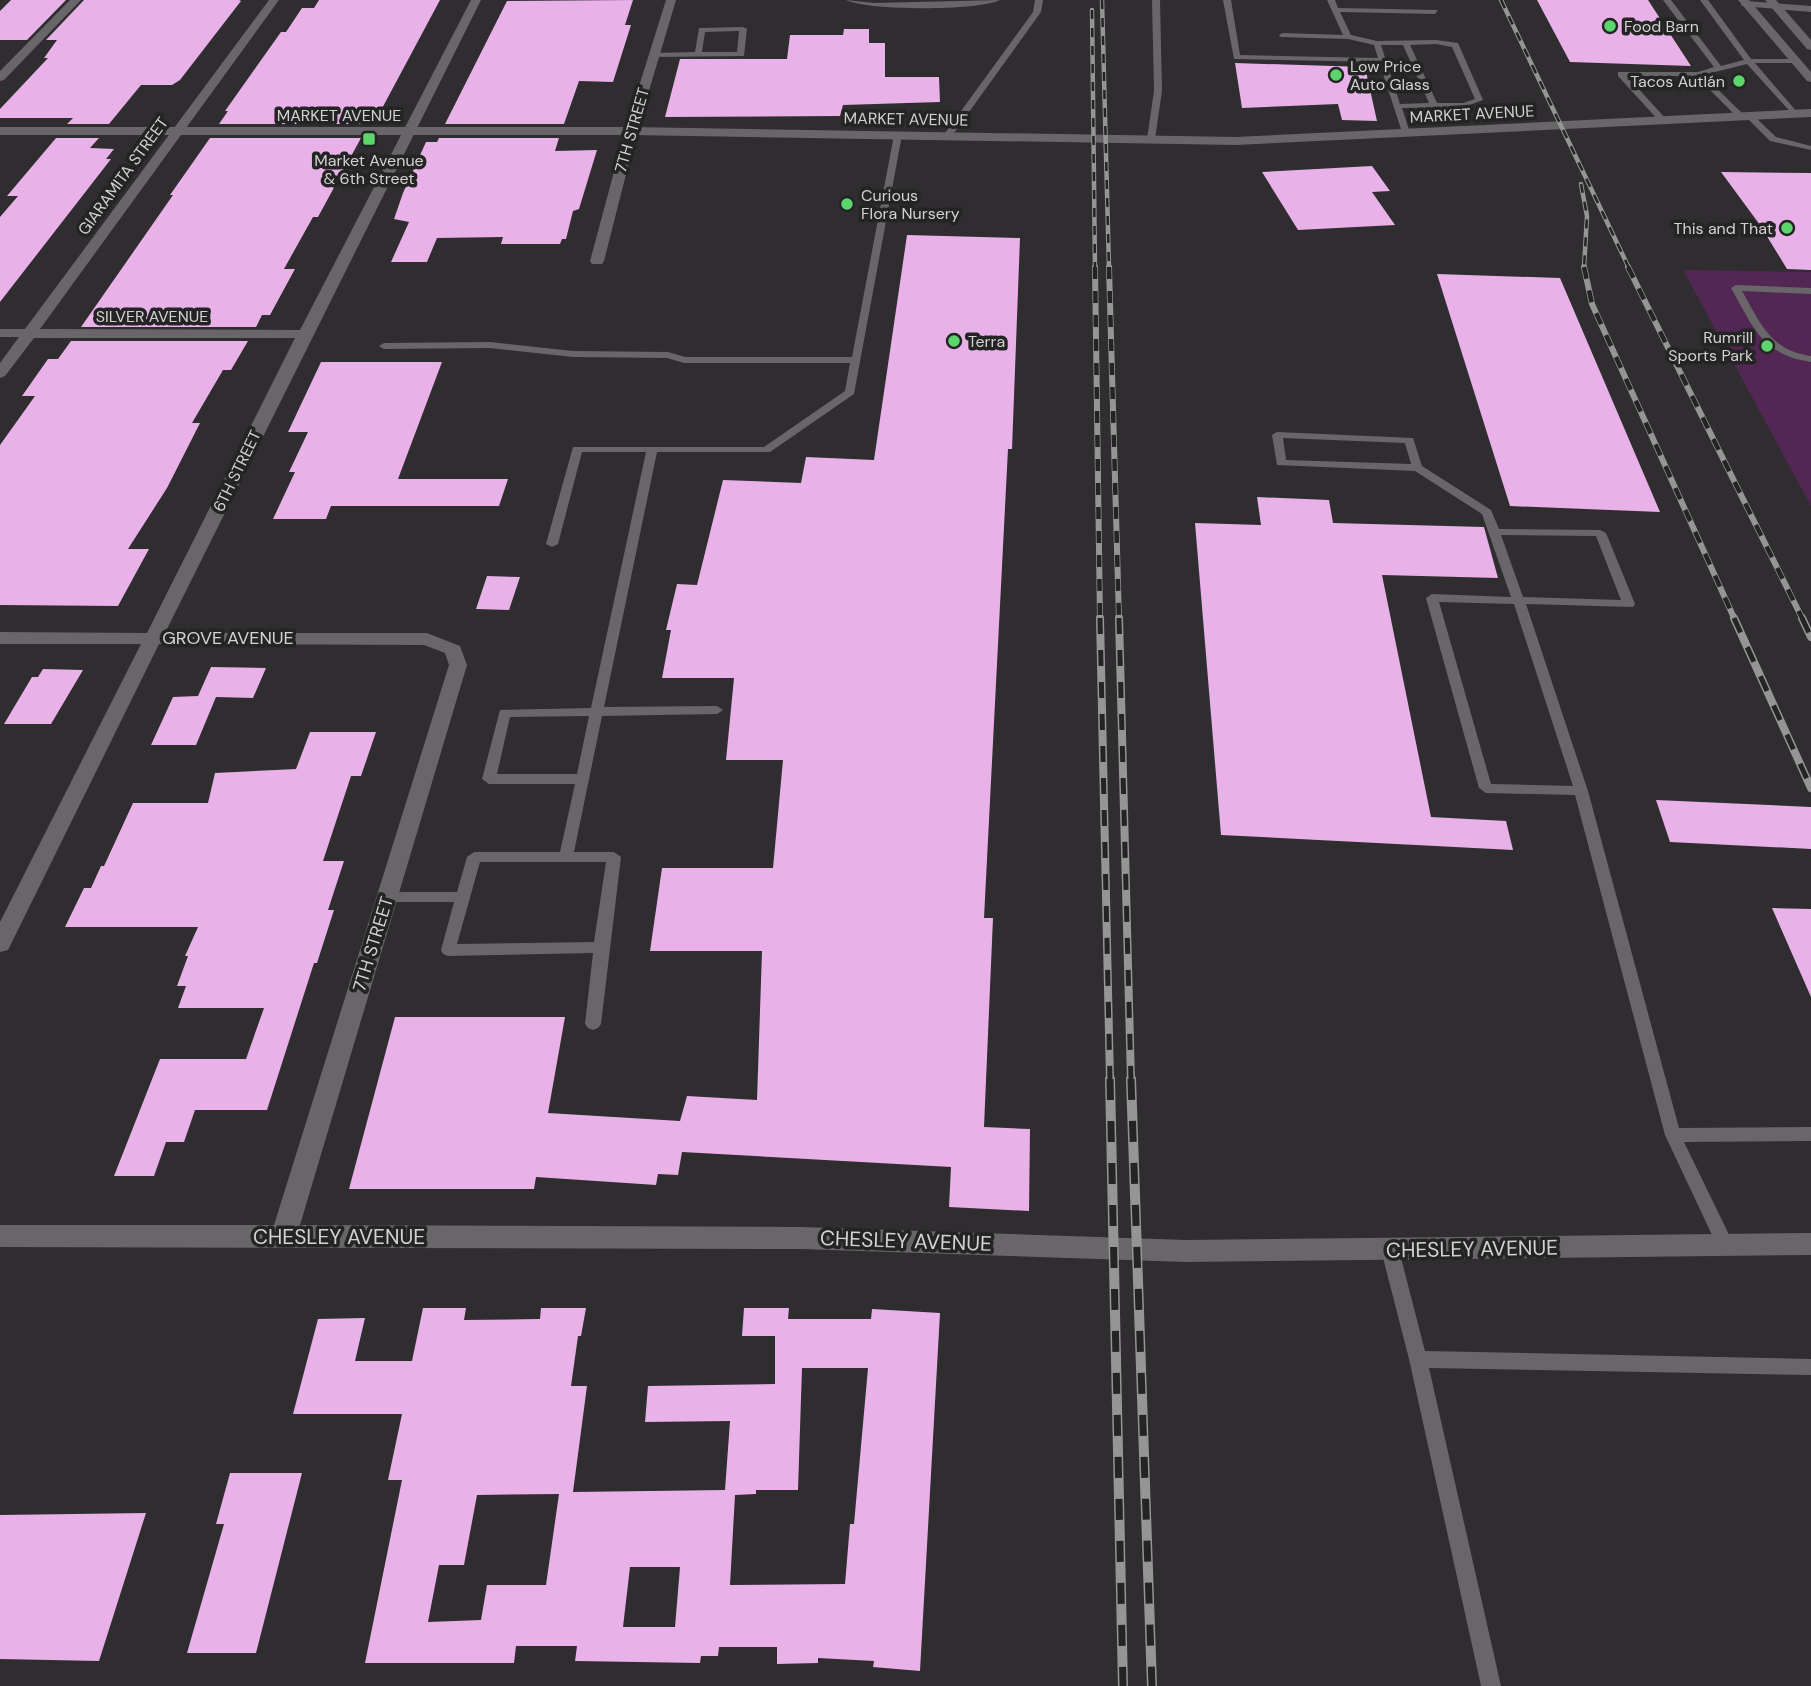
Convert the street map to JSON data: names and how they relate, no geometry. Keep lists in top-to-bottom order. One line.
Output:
{"streets":{"street":["MARKET AVENUE","7TH STREET","GIARAMITA STREET","SILVER AVENUE","6TH STREET","GROVE AVENUE","CHESLEY AVENUE"]},"crossings":[["MARKET AVENUE","7TH STREET"],["MARKET AVENUE","GIARAMITA STREET"],["MARKET AVENUE","6TH STREET"],["7TH STREET","GROVE AVENUE"],["7TH STREET","CHESLEY AVENUE"],["GIARAMITA STREET","SILVER AVENUE"],["SILVER AVENUE","6TH STREET"],["6TH STREET","GROVE AVENUE"]],"places":{"other":["Food Barn","Low Price Auto Glass","Tacos Autlán","Curious Flora Nursery","This and That","Terra","Rumrill Sports Park"],"transit":["Market Avenue & 6th Street"]}}
